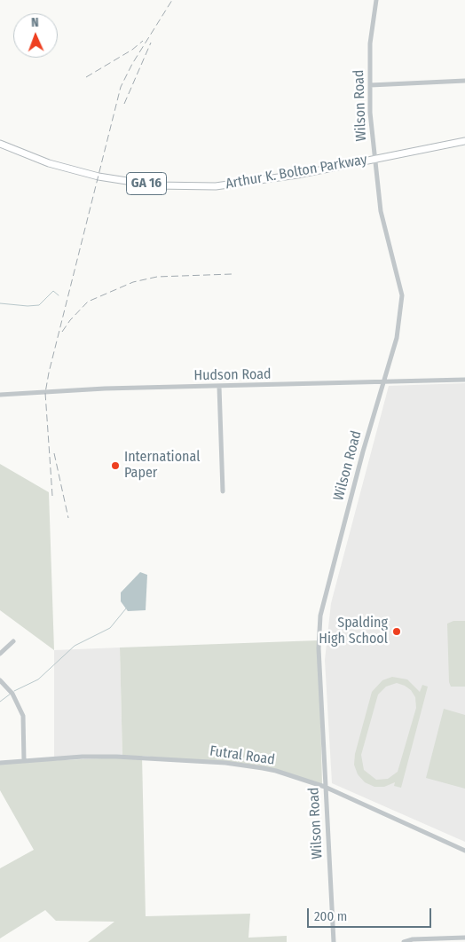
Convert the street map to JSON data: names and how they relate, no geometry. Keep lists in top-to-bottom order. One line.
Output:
{"streets":{"main road":["Arthur K. Bolton Parkway","GA 16"],"street":["Wilson Road","Hudson Road","Futral Road"]},"crossings":[["Wilson Road","Arthur K. Bolton Parkway"],["Wilson Road","Hudson Road"],["Wilson Road","Futral Road"]],"places":["International Paper","Spalding High School"],"scale_bar":"200 m","north":"top"}
